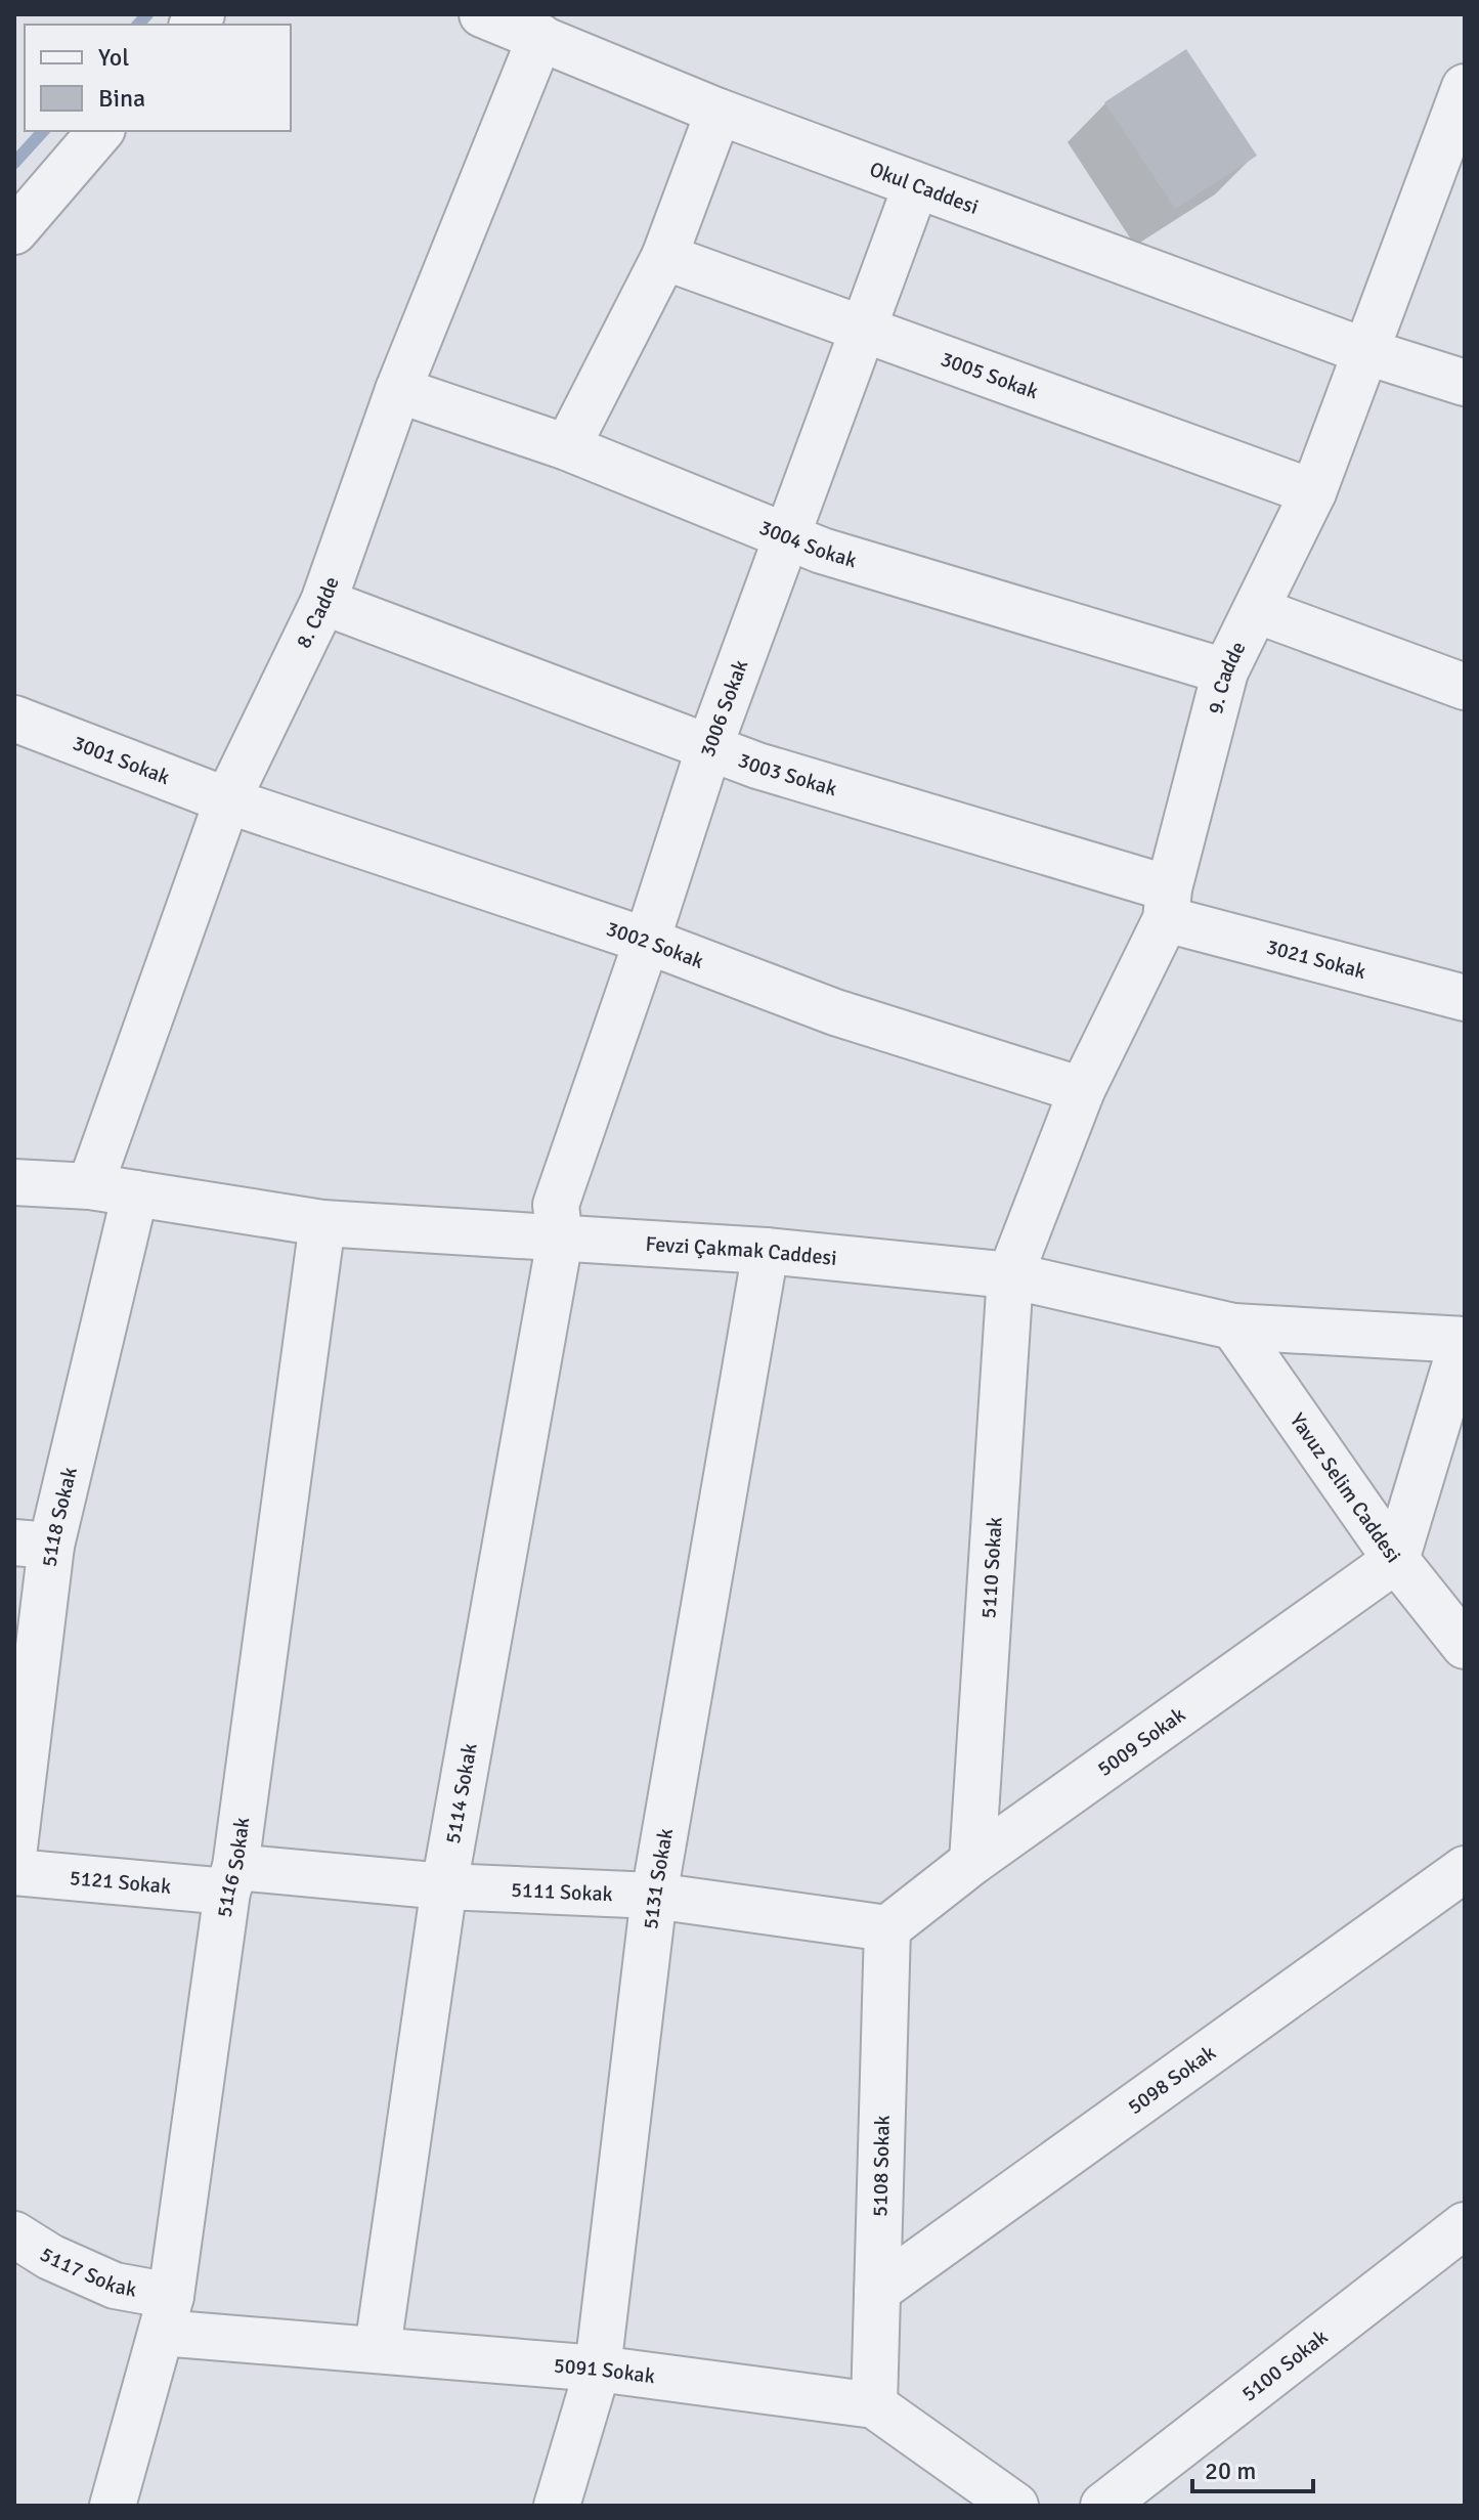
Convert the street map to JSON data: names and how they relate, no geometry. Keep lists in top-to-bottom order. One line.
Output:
{"streets":{"street":["Okul Caddesi","3005 Sokak","3004 Sokak","8. Cadde","9. Cadde","3006 Sokak","3001 Sokak","3003 Sokak","3002 Sokak","3021 Sokak","Fevzi Çakmak Caddesi","Yavuz Selim Caddesi","5118 Sokak","5110 Sokak","5009 Sokak","5114 Sokak","5116 Sokak","5131 Sokak","5121 Sokak","5111 Sokak","5098 Sokak","5108 Sokak","5117 Sokak","5100 Sokak","5091 Sokak"]},"crossings":[["Okul Caddesi","8. Cadde"],["Okul Caddesi","9. Cadde"],["Okul Caddesi","3006 Sokak"],["3005 Sokak","9. Cadde"],["3005 Sokak","3006 Sokak"],["3004 Sokak","8. Cadde"],["3004 Sokak","9. Cadde"],["3004 Sokak","3006 Sokak"],["8. Cadde","3001 Sokak"],["8. Cadde","3003 Sokak"],["8. Cadde","3002 Sokak"],["8. Cadde","Fevzi Çakmak Caddesi"],["9. Cadde","3003 Sokak"],["9. Cadde","3002 Sokak"],["9. Cadde","3021 Sokak"],["9. Cadde","Fevzi Çakmak Caddesi"],["9. Cadde","5110 Sokak"],["3006 Sokak","3003 Sokak"],["3006 Sokak","3002 Sokak"],["3006 Sokak","Fevzi Çakmak Caddesi"],["3006 Sokak","5114 Sokak"],["3001 Sokak","3002 Sokak"],["3003 Sokak","3021 Sokak"],["Fevzi Çakmak Caddesi","Yavuz Selim Caddesi"],["Fevzi Çakmak Caddesi","5118 Sokak"],["Fevzi Çakmak Caddesi","5110 Sokak"],["Fevzi Çakmak Caddesi","5114 Sokak"],["Fevzi Çakmak Caddesi","5116 Sokak"],["Fevzi Çakmak Caddesi","5131 Sokak"],["Yavuz Selim Caddesi","5009 Sokak"],["5110 Sokak","5009 Sokak"],["5009 Sokak","5111 Sokak"],["5009 Sokak","5108 Sokak"],["5114 Sokak","5111 Sokak"],["5114 Sokak","5091 Sokak"],["5116 Sokak","5121 Sokak"],["5116 Sokak","5111 Sokak"],["5116 Sokak","5117 Sokak"],["5116 Sokak","5091 Sokak"],["5131 Sokak","5111 Sokak"],["5131 Sokak","5091 Sokak"],["5121 Sokak","5111 Sokak"],["5111 Sokak","5108 Sokak"],["5098 Sokak","5108 Sokak"],["5108 Sokak","5091 Sokak"],["5117 Sokak","5091 Sokak"]],"legend":["Yol","Bina"],"scale_bar":"20 m"}
